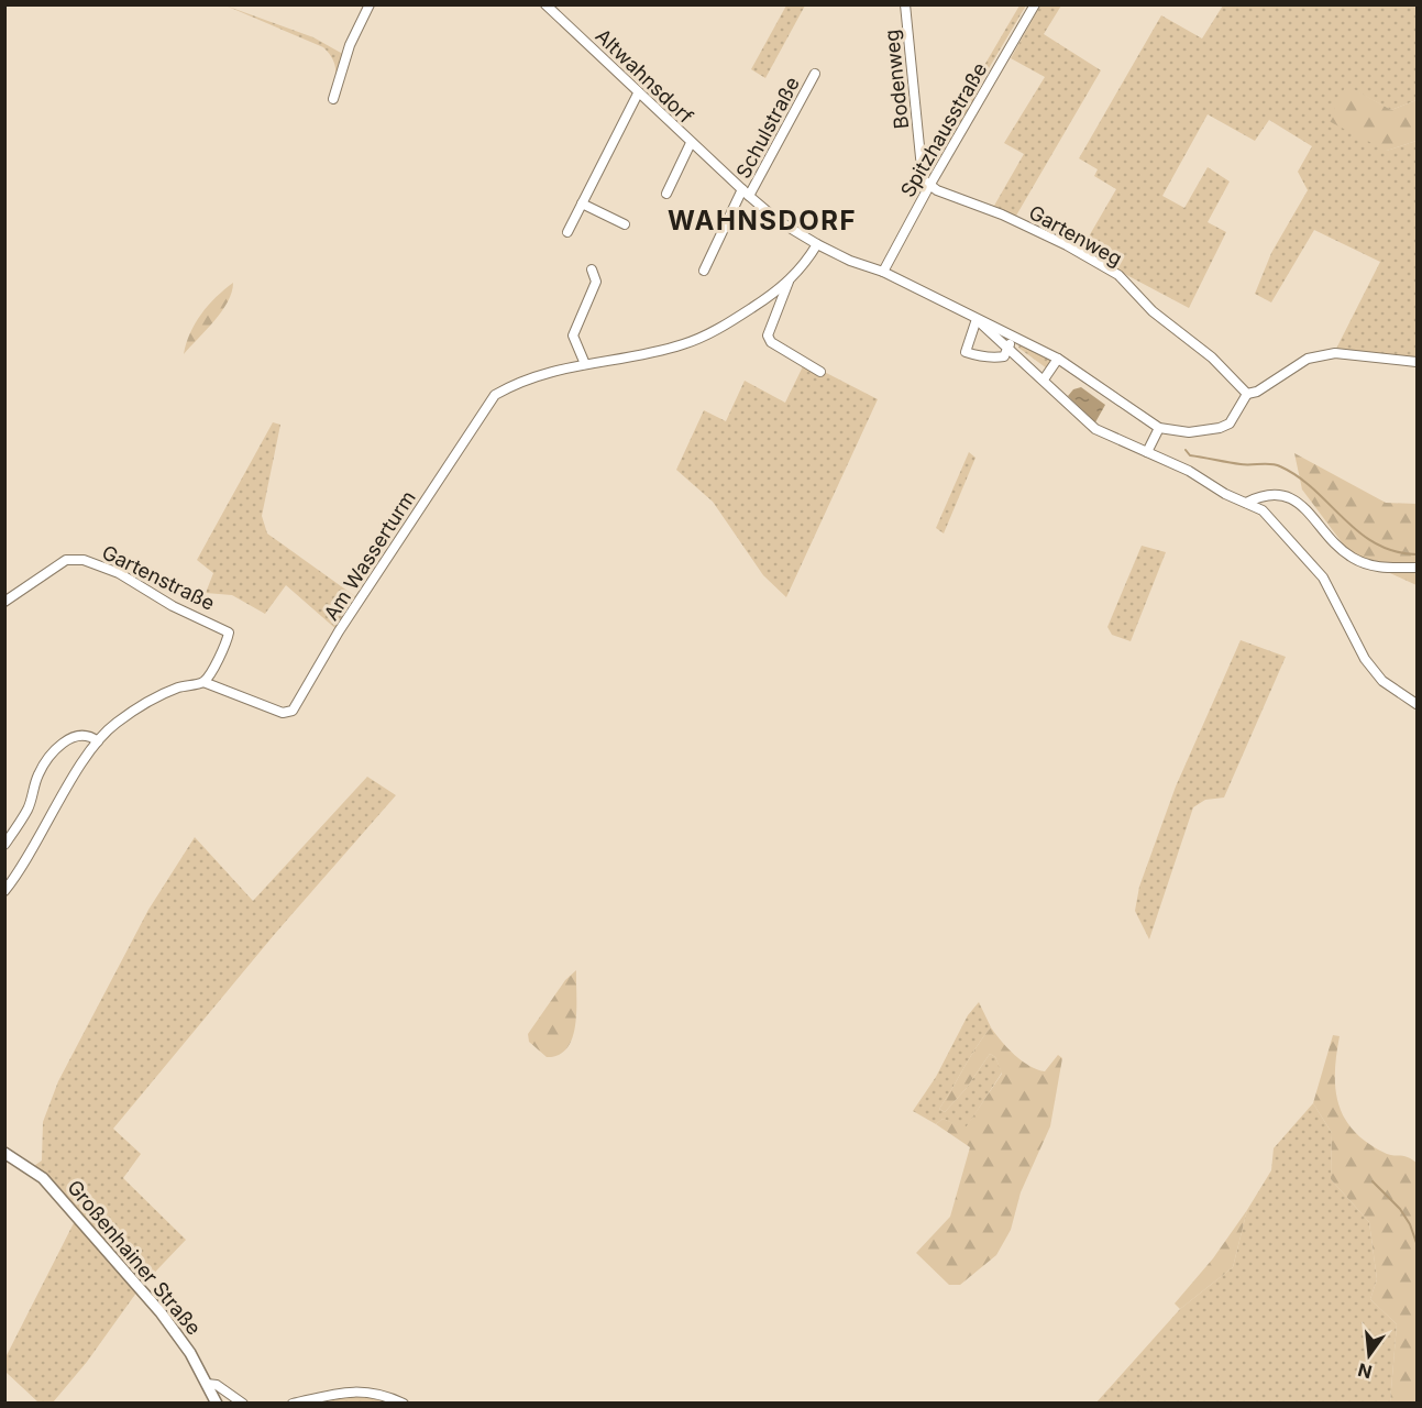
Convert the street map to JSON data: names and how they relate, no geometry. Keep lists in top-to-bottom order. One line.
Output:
{"streets":{"street":["Altwahnsdorf","Bodenweg","Schulstraße","Spitzhausstraße","Gartenweg","Am Wasserturm","Gartenstraße","Großenhainer Straße"]},"crossings":[["Altwahnsdorf","Schulstraße"],["Altwahnsdorf","Spitzhausstraße"],["Bodenweg","Spitzhausstraße"],["Bodenweg","Gartenweg"],["Spitzhausstraße","Gartenweg"],["Am Wasserturm","Gartenstraße"]],"districts":["WAHNSDORF"],"north":"bottom"}
